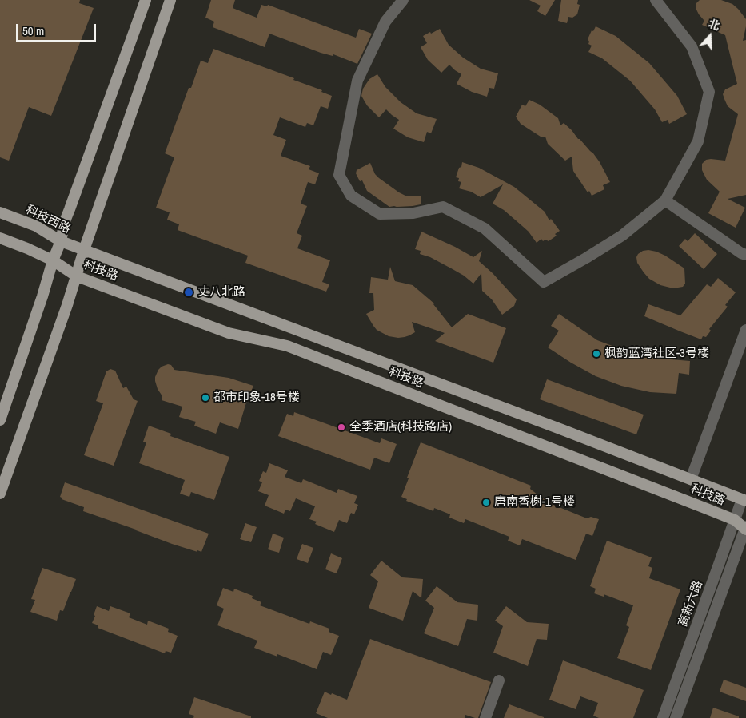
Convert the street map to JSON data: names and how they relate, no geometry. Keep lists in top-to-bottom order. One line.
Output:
{"streets":{"main road":["科技西路","科技路"],"street":["高新六路"]},"crossings":[["科技西路","科技路"],["科技路","高新六路"]],"places":["丈八北路","枫韵蓝湾社区-3号楼","都市印象-18号楼","全季酒店(科技路店)","唐南香榭-1号楼"],"scale_bar":"50 m","north":"top"}
